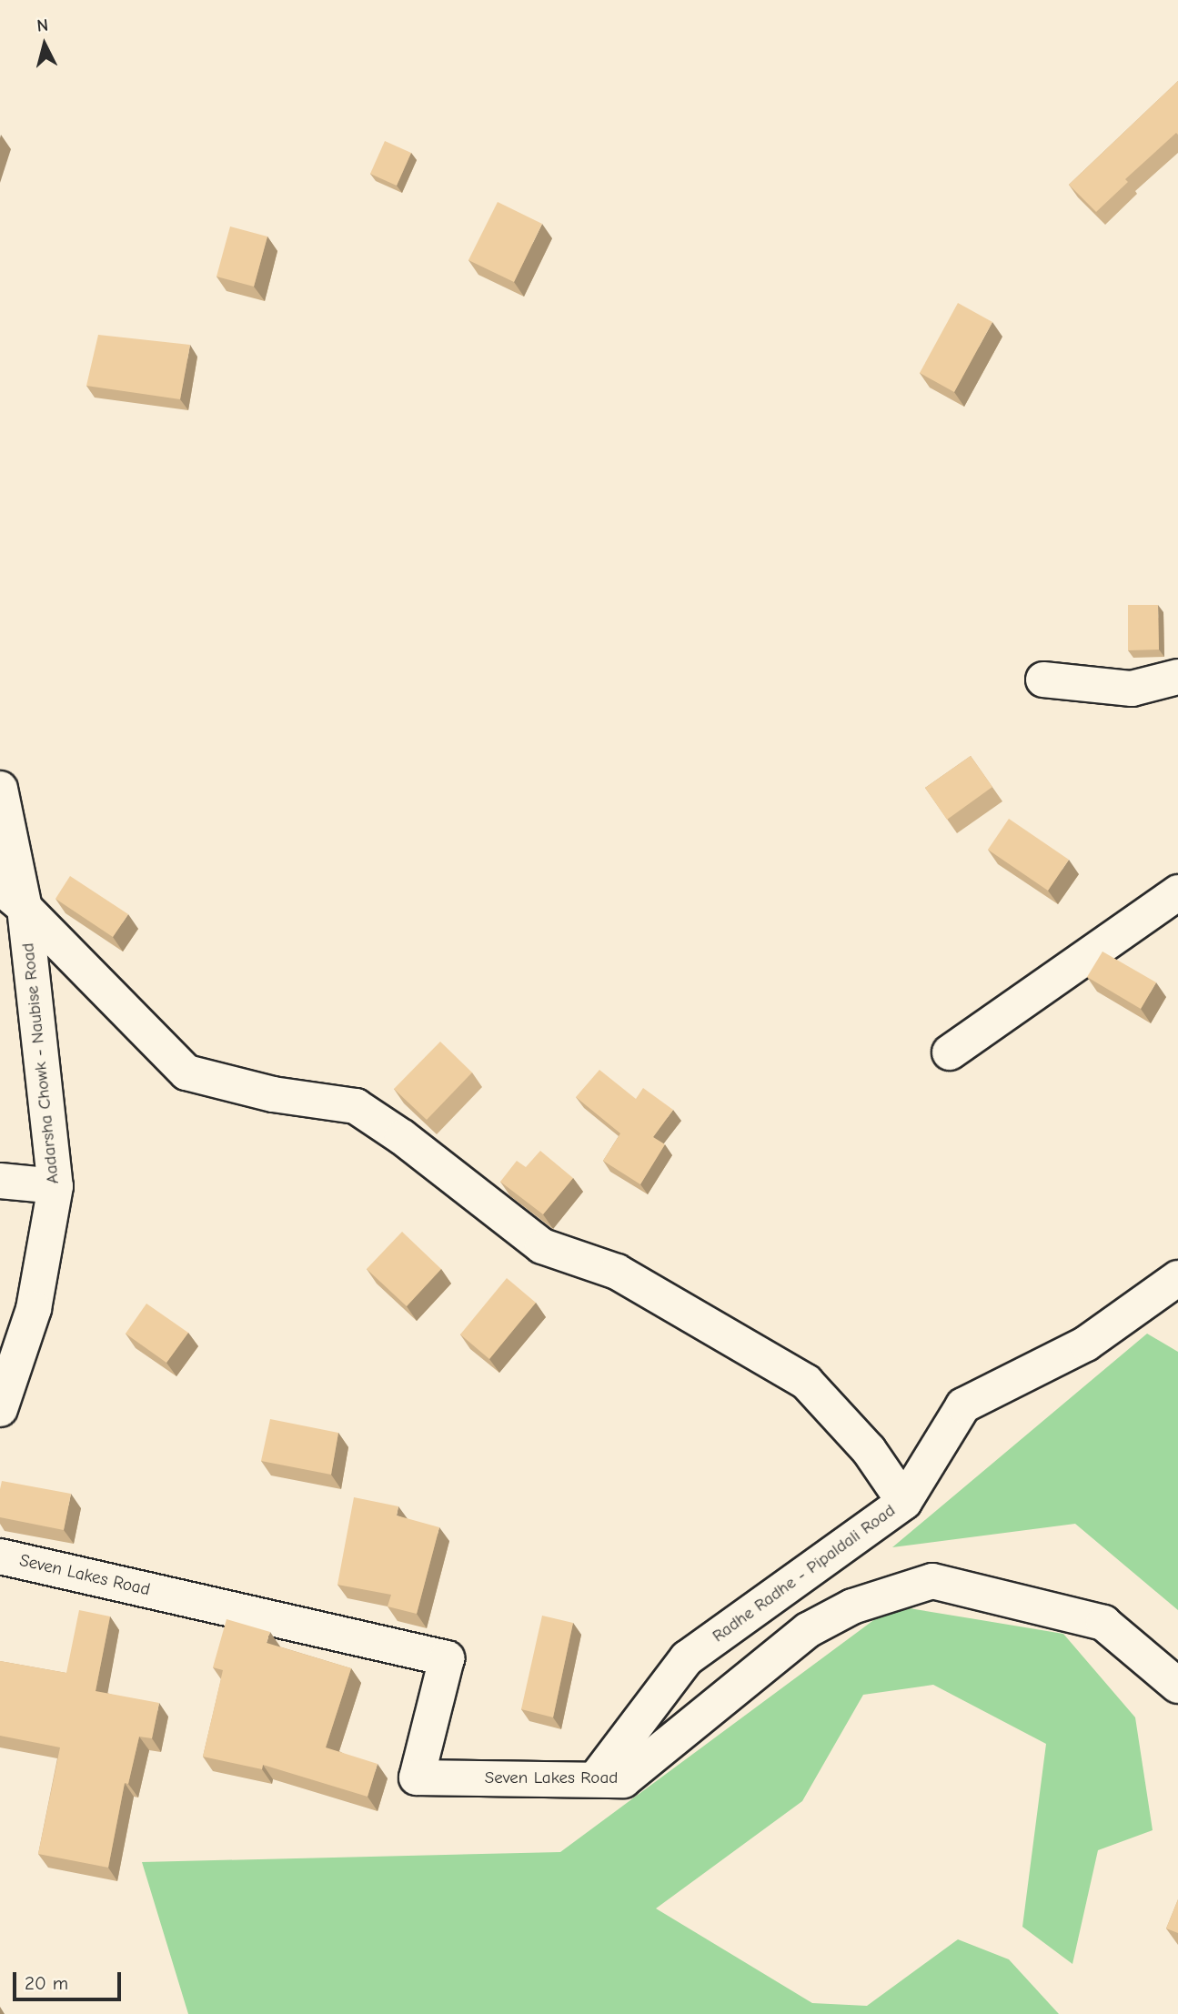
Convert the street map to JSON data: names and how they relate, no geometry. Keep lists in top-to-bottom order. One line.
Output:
{"streets":{"street":["Aadarsha Chowk - Naubise Road","Radhe Radhe - Pipaldali Road","Seven Lakes Road"]},"crossings":[["Radhe Radhe - Pipaldali Road","Seven Lakes Road"]],"scale_bar":"20 m","north":"top"}
